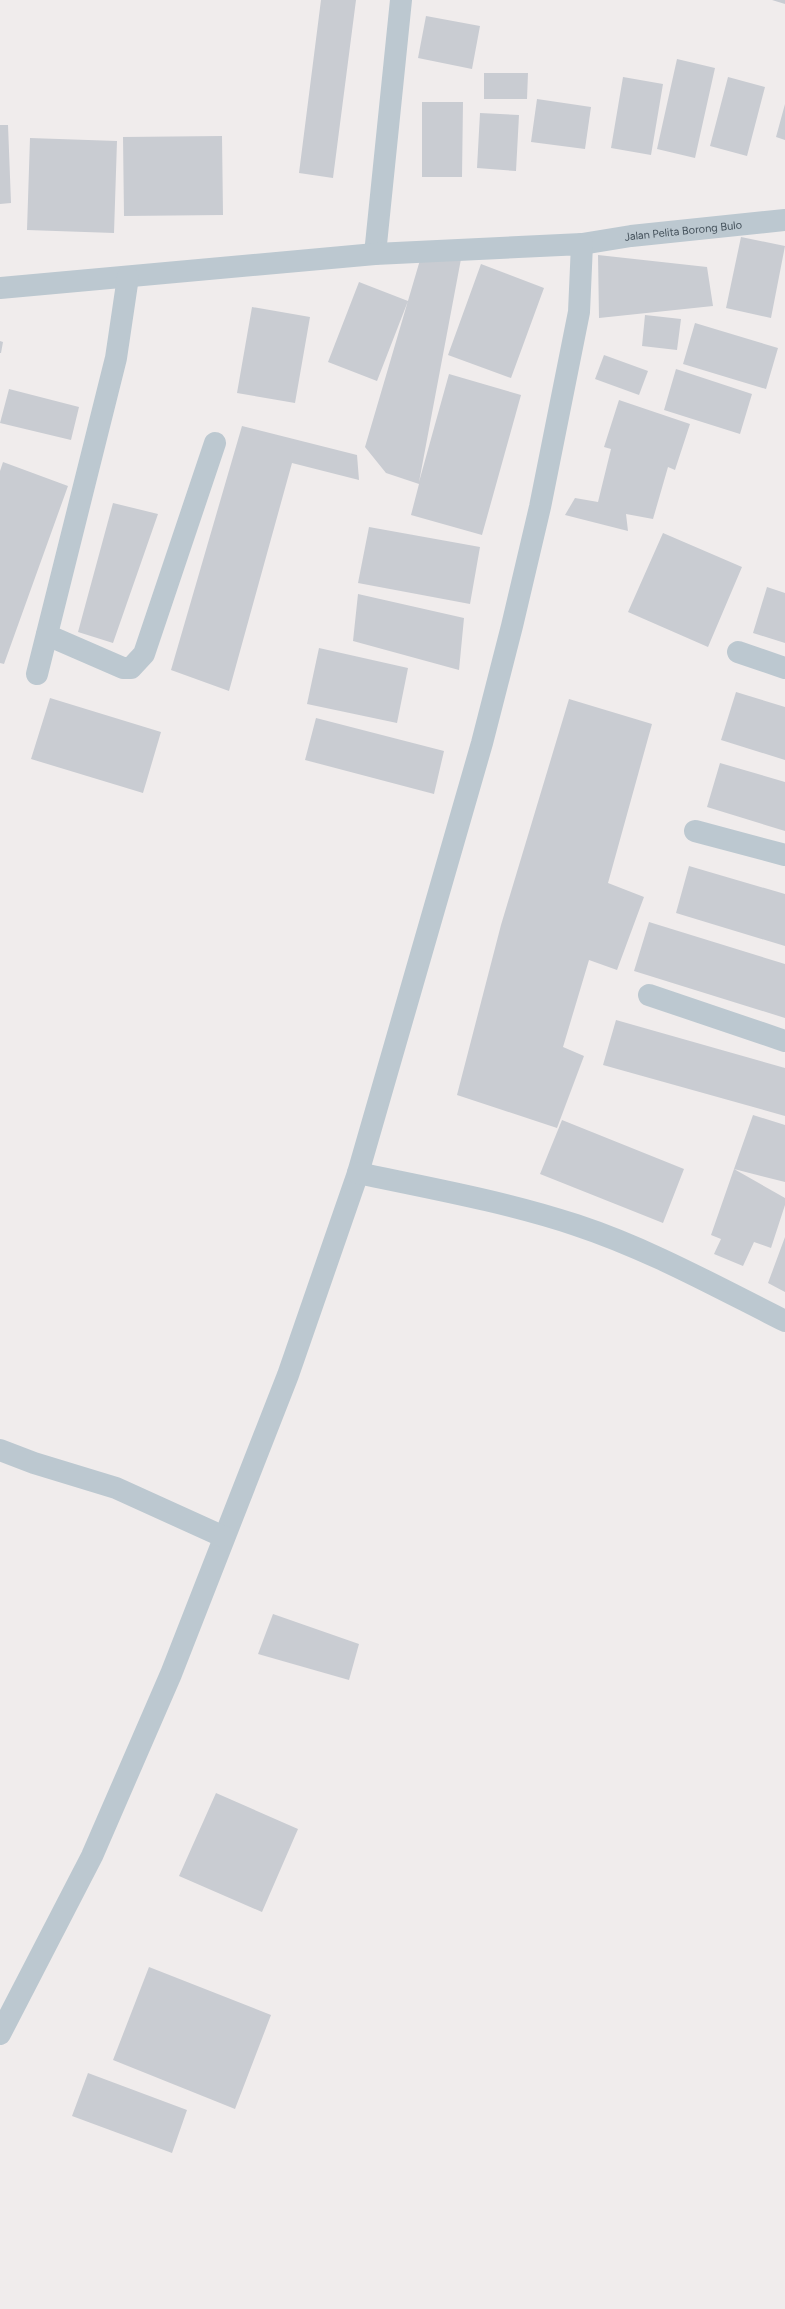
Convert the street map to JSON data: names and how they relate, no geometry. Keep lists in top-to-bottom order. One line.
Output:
{"streets":{"street":["Jalan Pelita Borong Bulo"]}}
